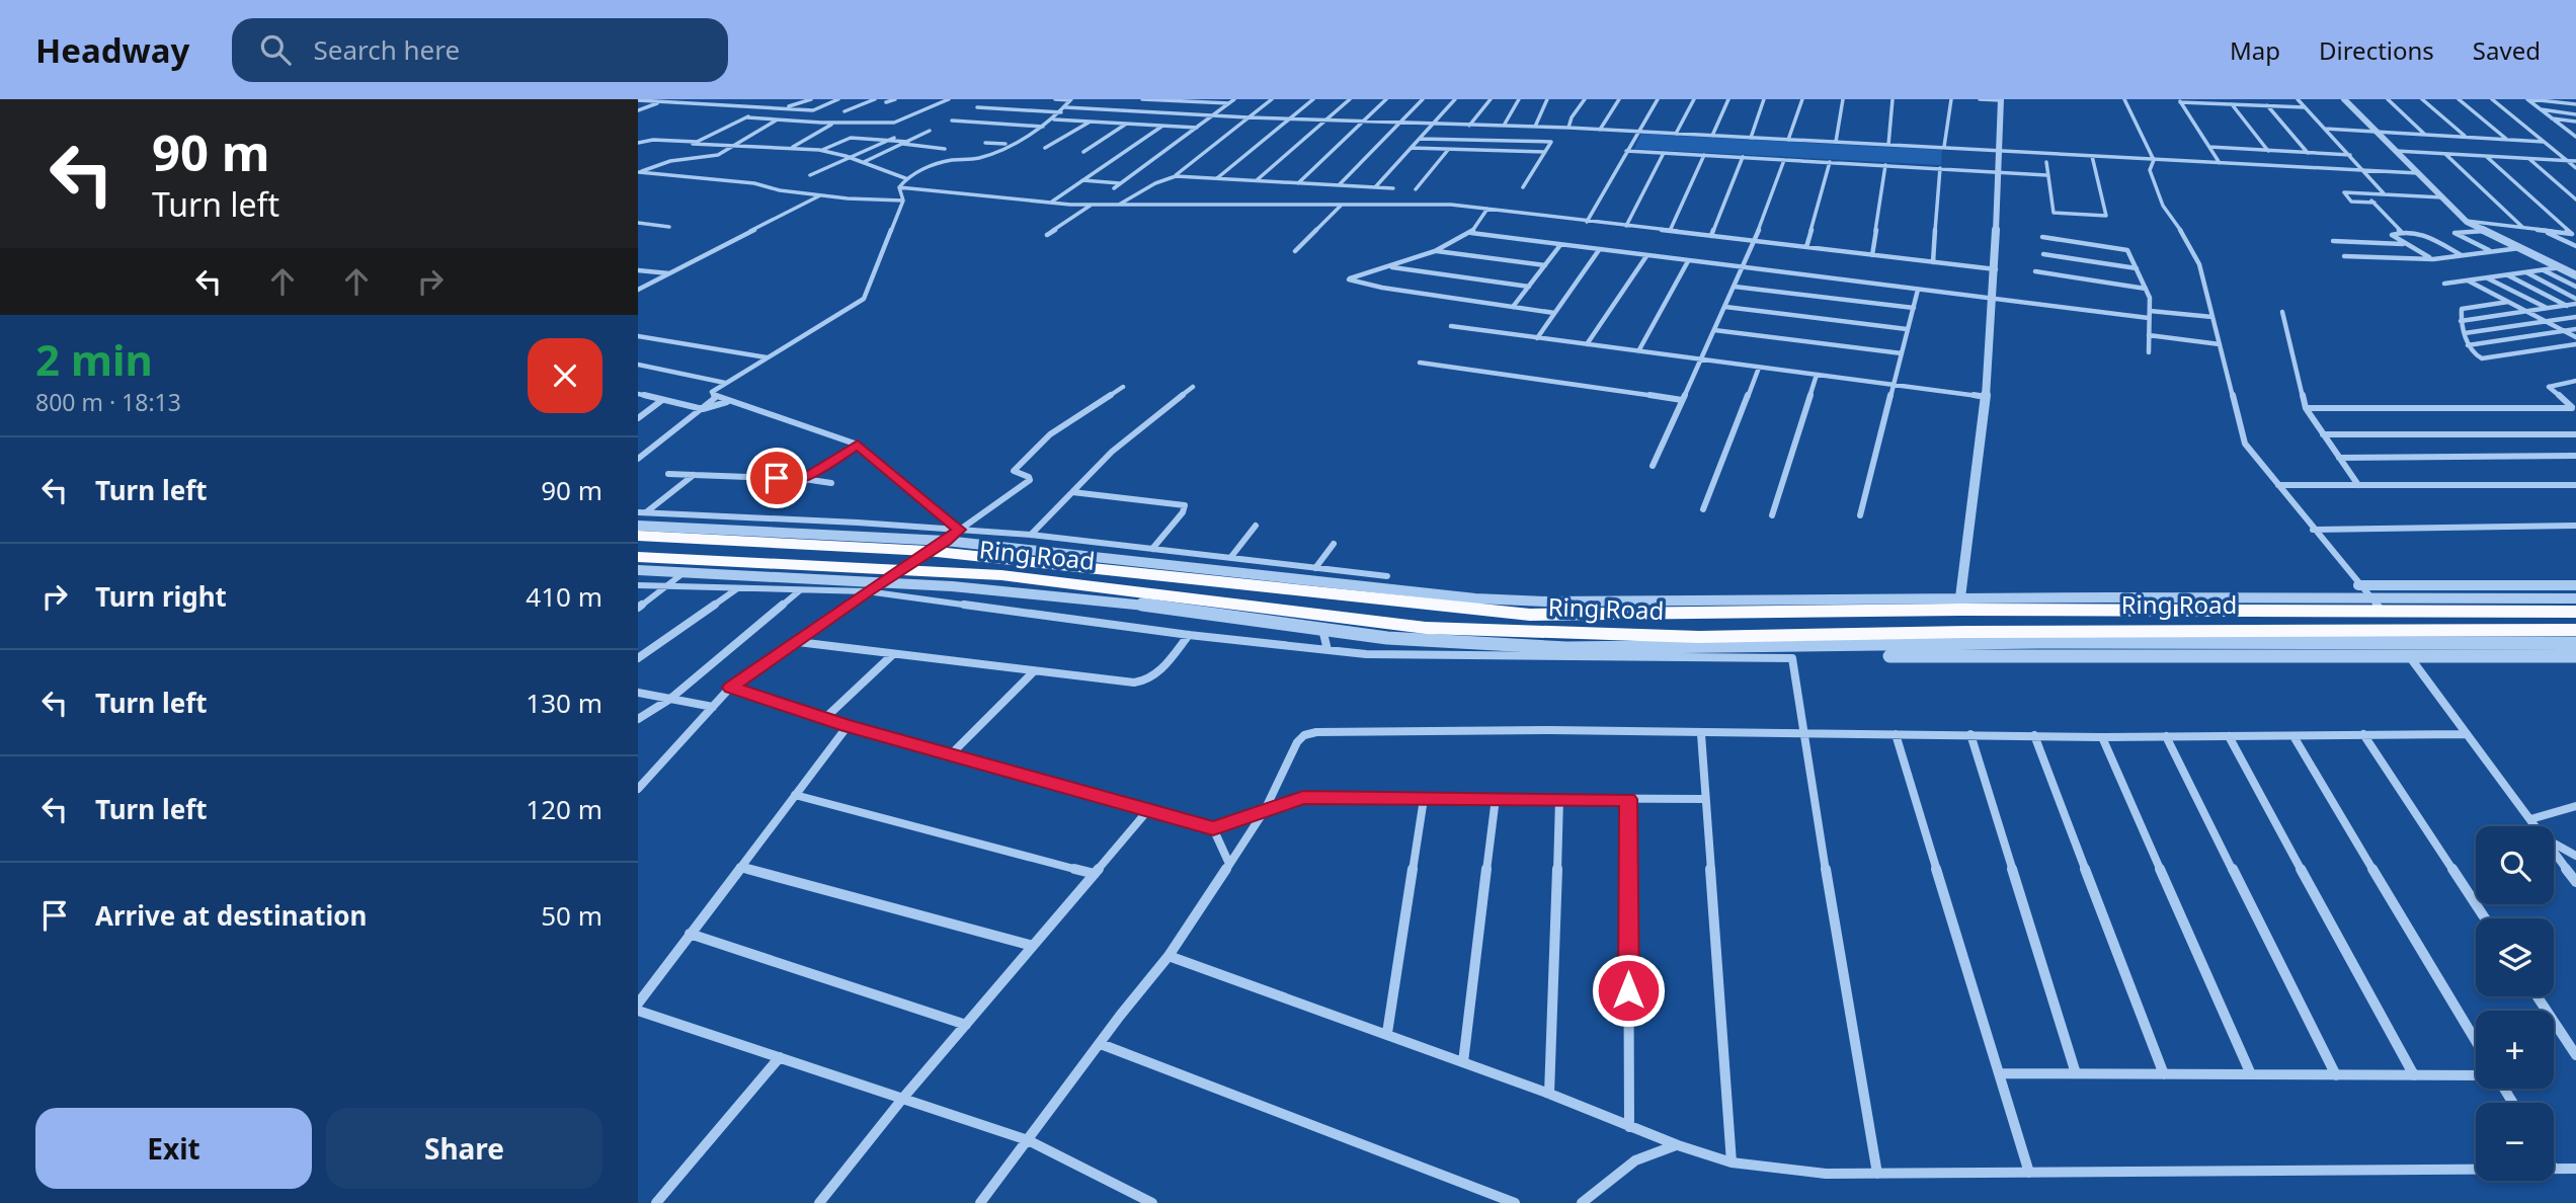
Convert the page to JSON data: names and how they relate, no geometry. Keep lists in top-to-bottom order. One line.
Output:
{"streets":{"highway":["Ring Road"]},"page":{"header":"Headway","search":"Search here","nav":["Map","Directions","Saved"],"turn":["90 m","Turn left"],"heading":["2 min","800 m · 18:13"],"list":[{"name":"Turn left","value":"90 m"},{"name":"Turn right","value":"410 m"},{"name":"Turn left","value":"130 m"},{"name":"Turn left","value":"120 m"},{"name":"Arrive at destination","value":"50 m"}],"map_buttons":["+","−"],"buttons":["Exit","Share"]}}
